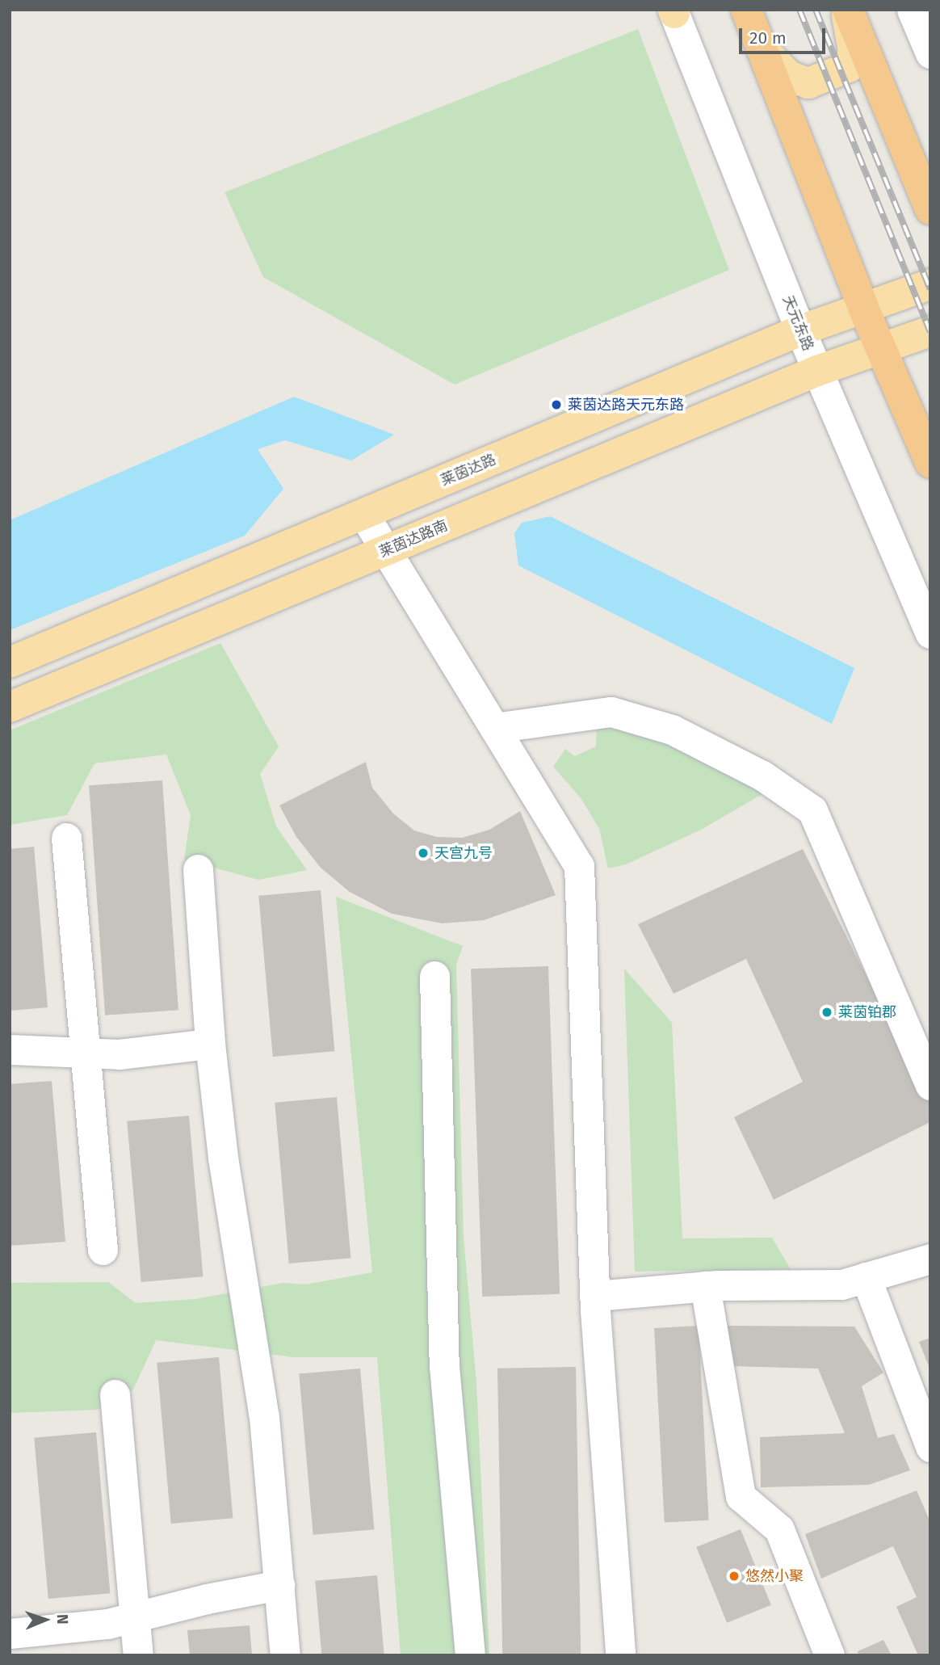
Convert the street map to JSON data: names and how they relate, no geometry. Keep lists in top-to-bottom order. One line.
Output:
{"streets":{"main road":["莱茵达路","莱茵达路南"],"street":["天元东路"]},"crossings":[["天元东路","莱茵达路"],["天元东路","莱茵达路南"]],"places":["莱茵达路天元东路","天宫九号","莱茵铂郡","悠然小聚"],"scale_bar":"20 m","north":"right"}
